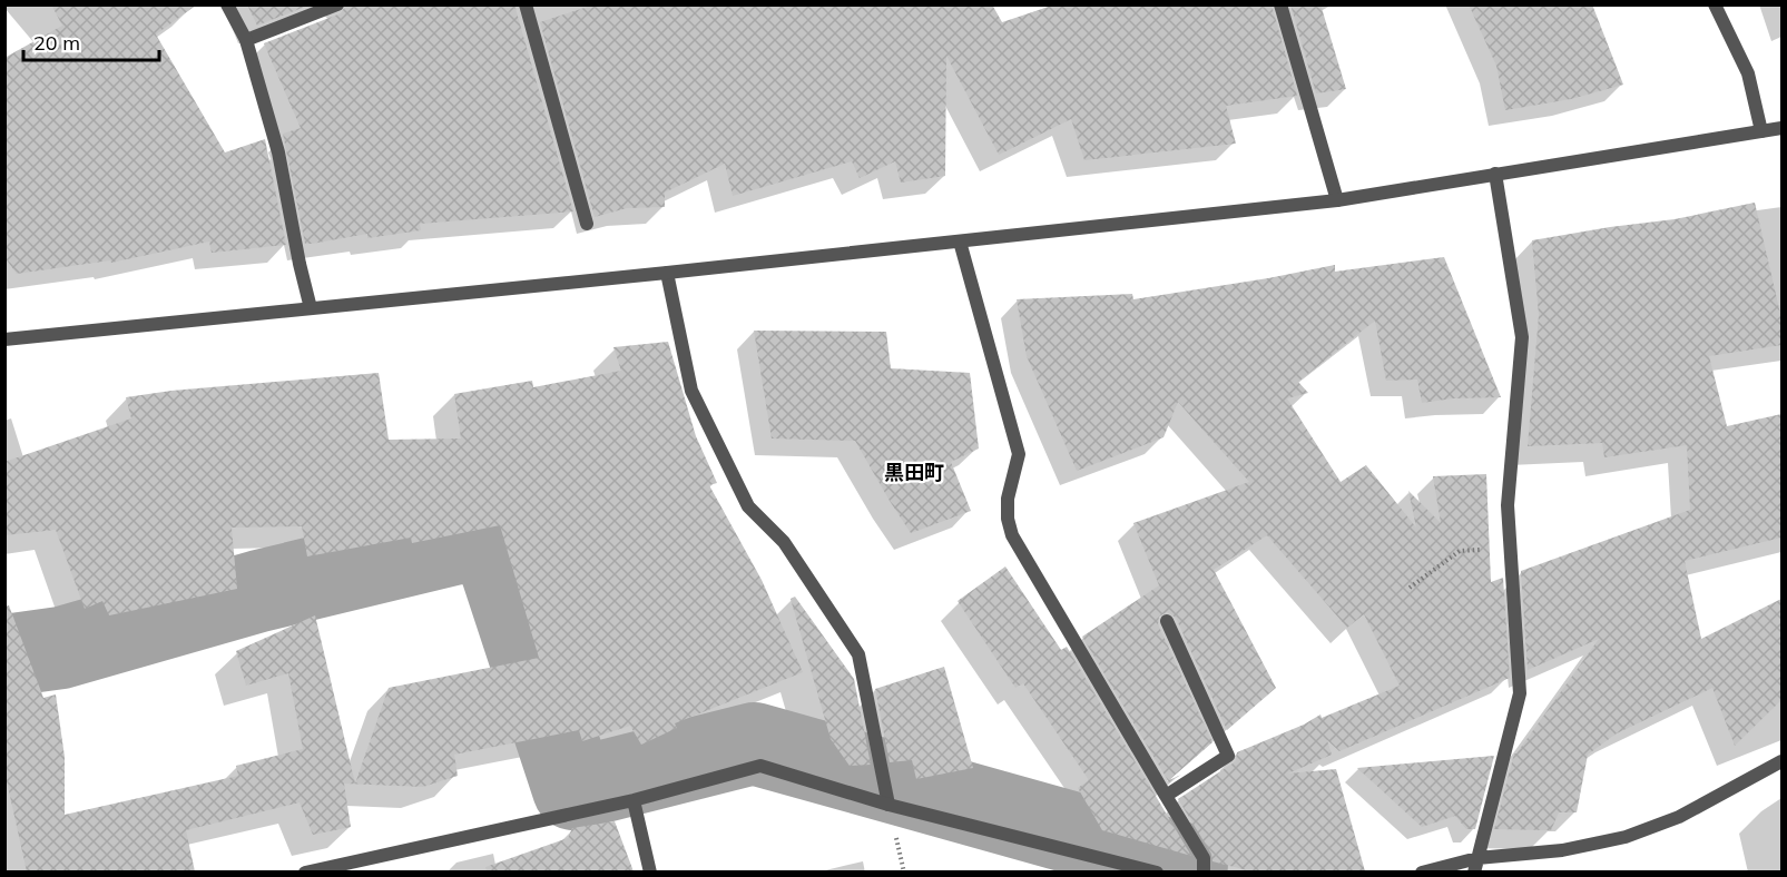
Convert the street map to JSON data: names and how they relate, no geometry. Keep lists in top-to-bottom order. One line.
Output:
{"districts":["黒田町"],"scale_bar":"20 m"}
